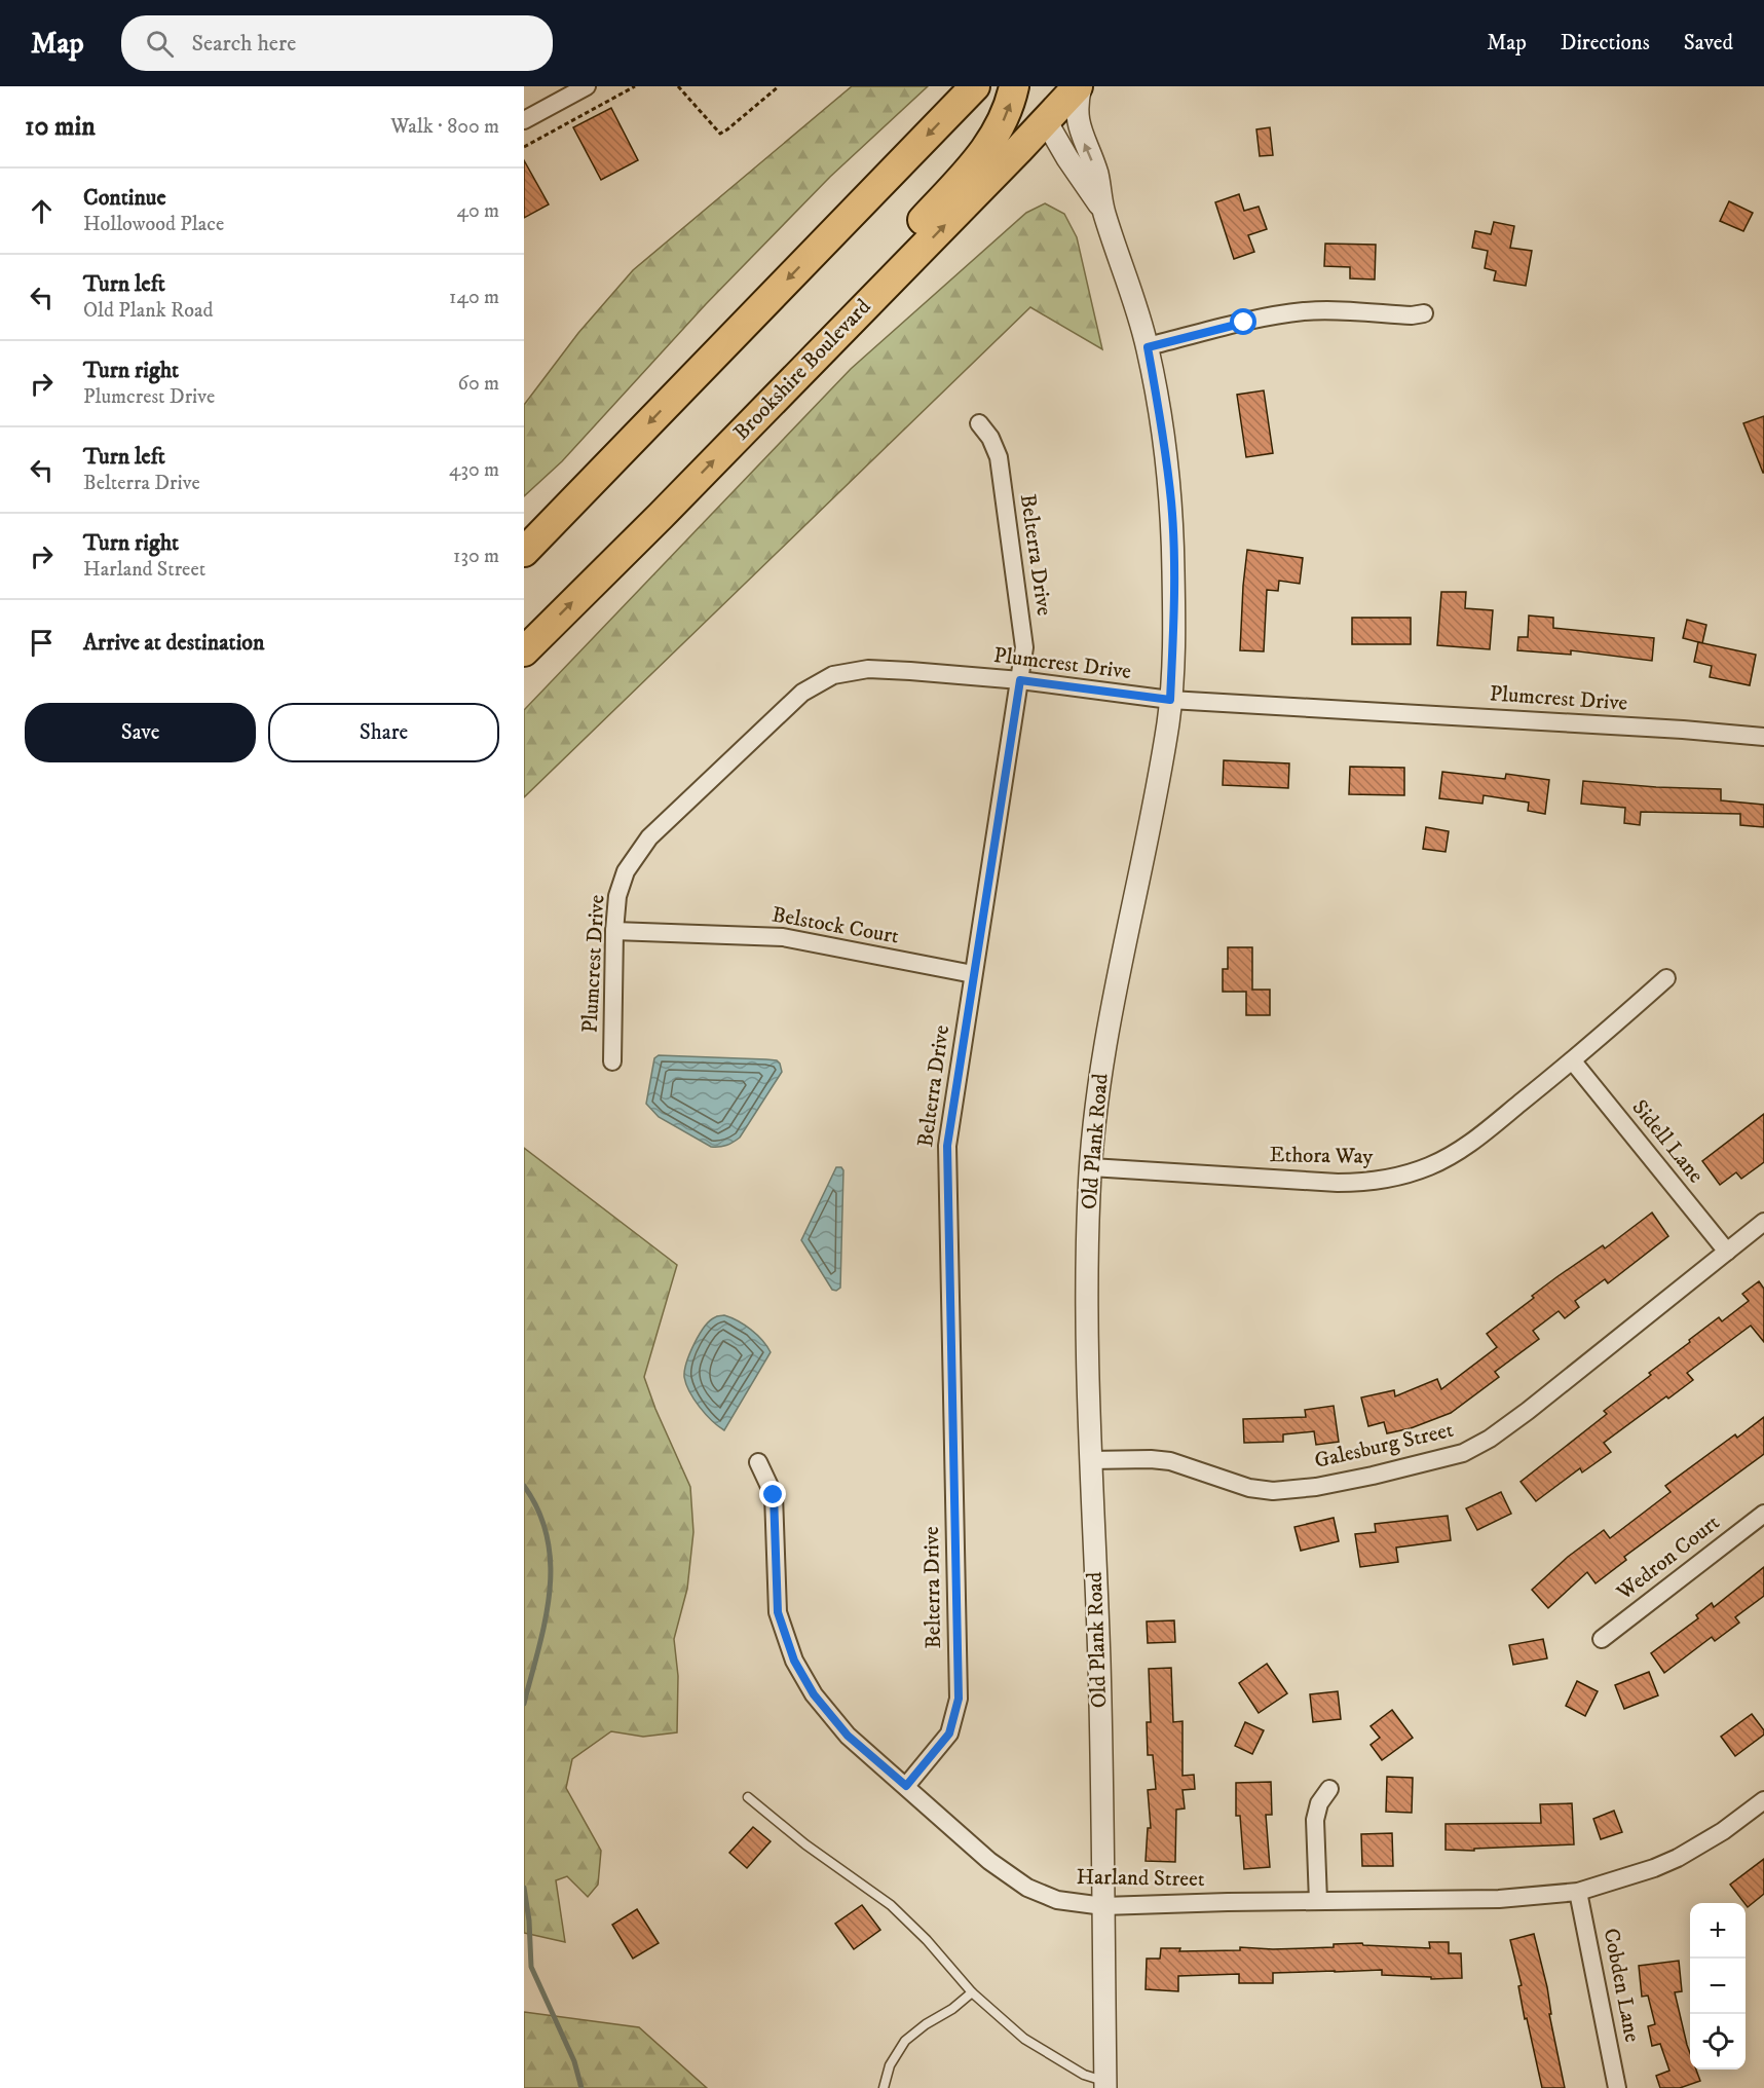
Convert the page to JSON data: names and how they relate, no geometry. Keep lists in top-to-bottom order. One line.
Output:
{"streets":{"highway":["Brookshire Boulevard"],"street":["Belterra Drive","Plumcrest Drive","Belstock Court","Old Plank Road","Sidell Lane","Ethora Way","Galesburg Street","Wedron Court","Harland Street","Cobden Lane"]},"crossings":[["Brookshire Boulevard","Old Plank Road"],["Belterra Drive","Plumcrest Drive"],["Belterra Drive","Belstock Court"],["Belterra Drive","Harland Street"],["Plumcrest Drive","Belstock Court"],["Plumcrest Drive","Old Plank Road"],["Old Plank Road","Ethora Way"],["Old Plank Road","Galesburg Street"],["Old Plank Road","Harland Street"],["Sidell Lane","Ethora Way"],["Sidell Lane","Galesburg Street"],["Harland Street","Cobden Lane"]],"page":{"header":"Map","search":"Search here","nav":["Map","Directions","Saved"],"heading":["10 min","Walk · 800 m"],"list":[["Continue","Hollowood Place","40 m"],["Turn left","Old Plank Road","140 m"],["Turn right","Plumcrest Drive","60 m"],["Turn left","Belterra Drive","430 m"],["Turn right","Harland Street","130 m"],"Arrive at destination"],"buttons":["Save","Share"],"map_buttons":["+","−"]}}
